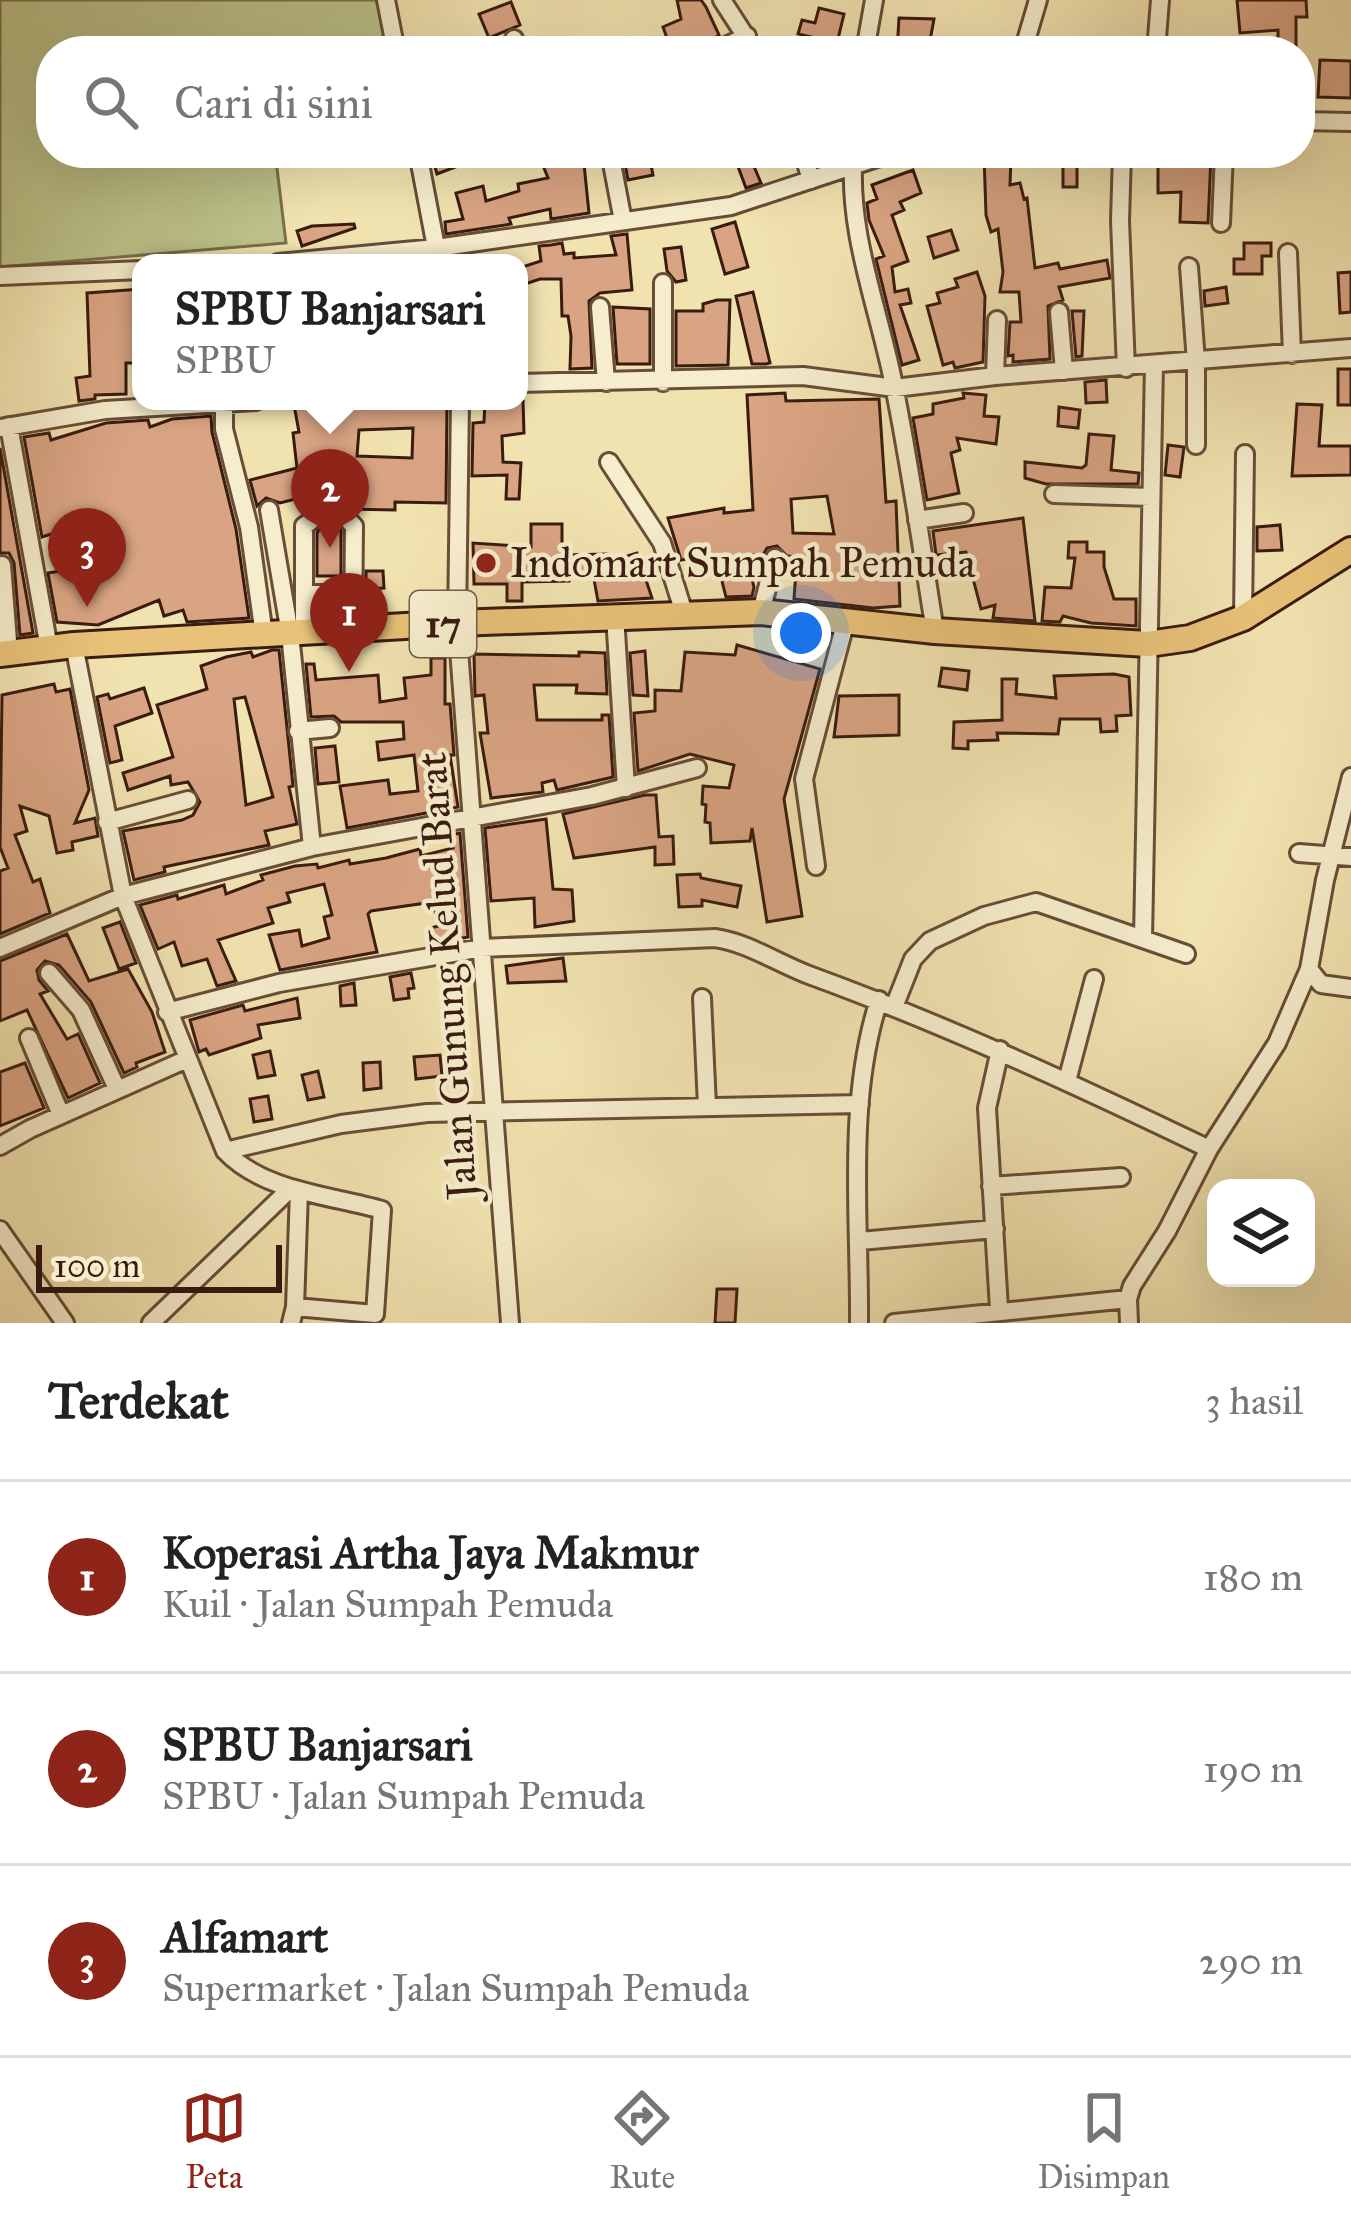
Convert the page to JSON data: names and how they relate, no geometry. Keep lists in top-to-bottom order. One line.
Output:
{"streets":{"highway":["17"],"street":["Jalan Gunung Kelud Barat"]},"crossings":[["17","Jalan Gunung Kelud Barat"]],"places":["Indomart Sumpah Pemuda"],"scale_bar":"100 m","page":{"search":"Cari di sini","popup":["SPBU Banjarsari","SPBU"],"pins":["2","3","1"],"scale":"100 m","heading":["Terdekat","3 hasil"],"list":[{"mark":"1","name":"Koperasi Artha Jaya Makmur","note":"Kuil · Jalan Sumpah Pemuda","value":"180 m"},{"mark":"2","name":"SPBU Banjarsari","note":"SPBU · Jalan Sumpah Pemuda","value":"190 m"},{"mark":"3","name":"Alfamart","note":"Supermarket · Jalan Sumpah Pemuda","value":"290 m"}],"nav":["Peta","Rute","Disimpan"]}}
